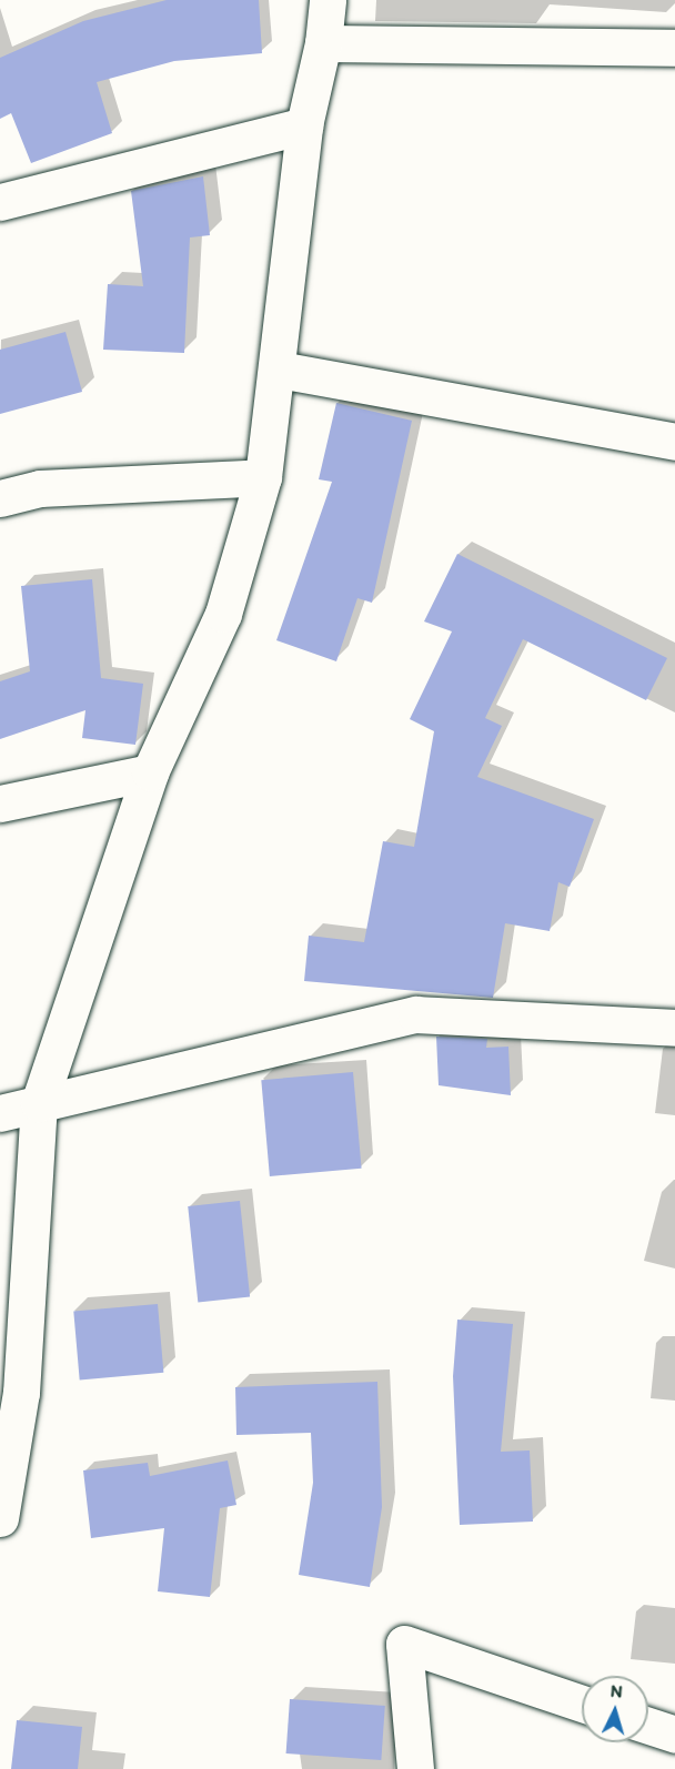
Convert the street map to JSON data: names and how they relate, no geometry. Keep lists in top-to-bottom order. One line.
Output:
{"north":"top"}
